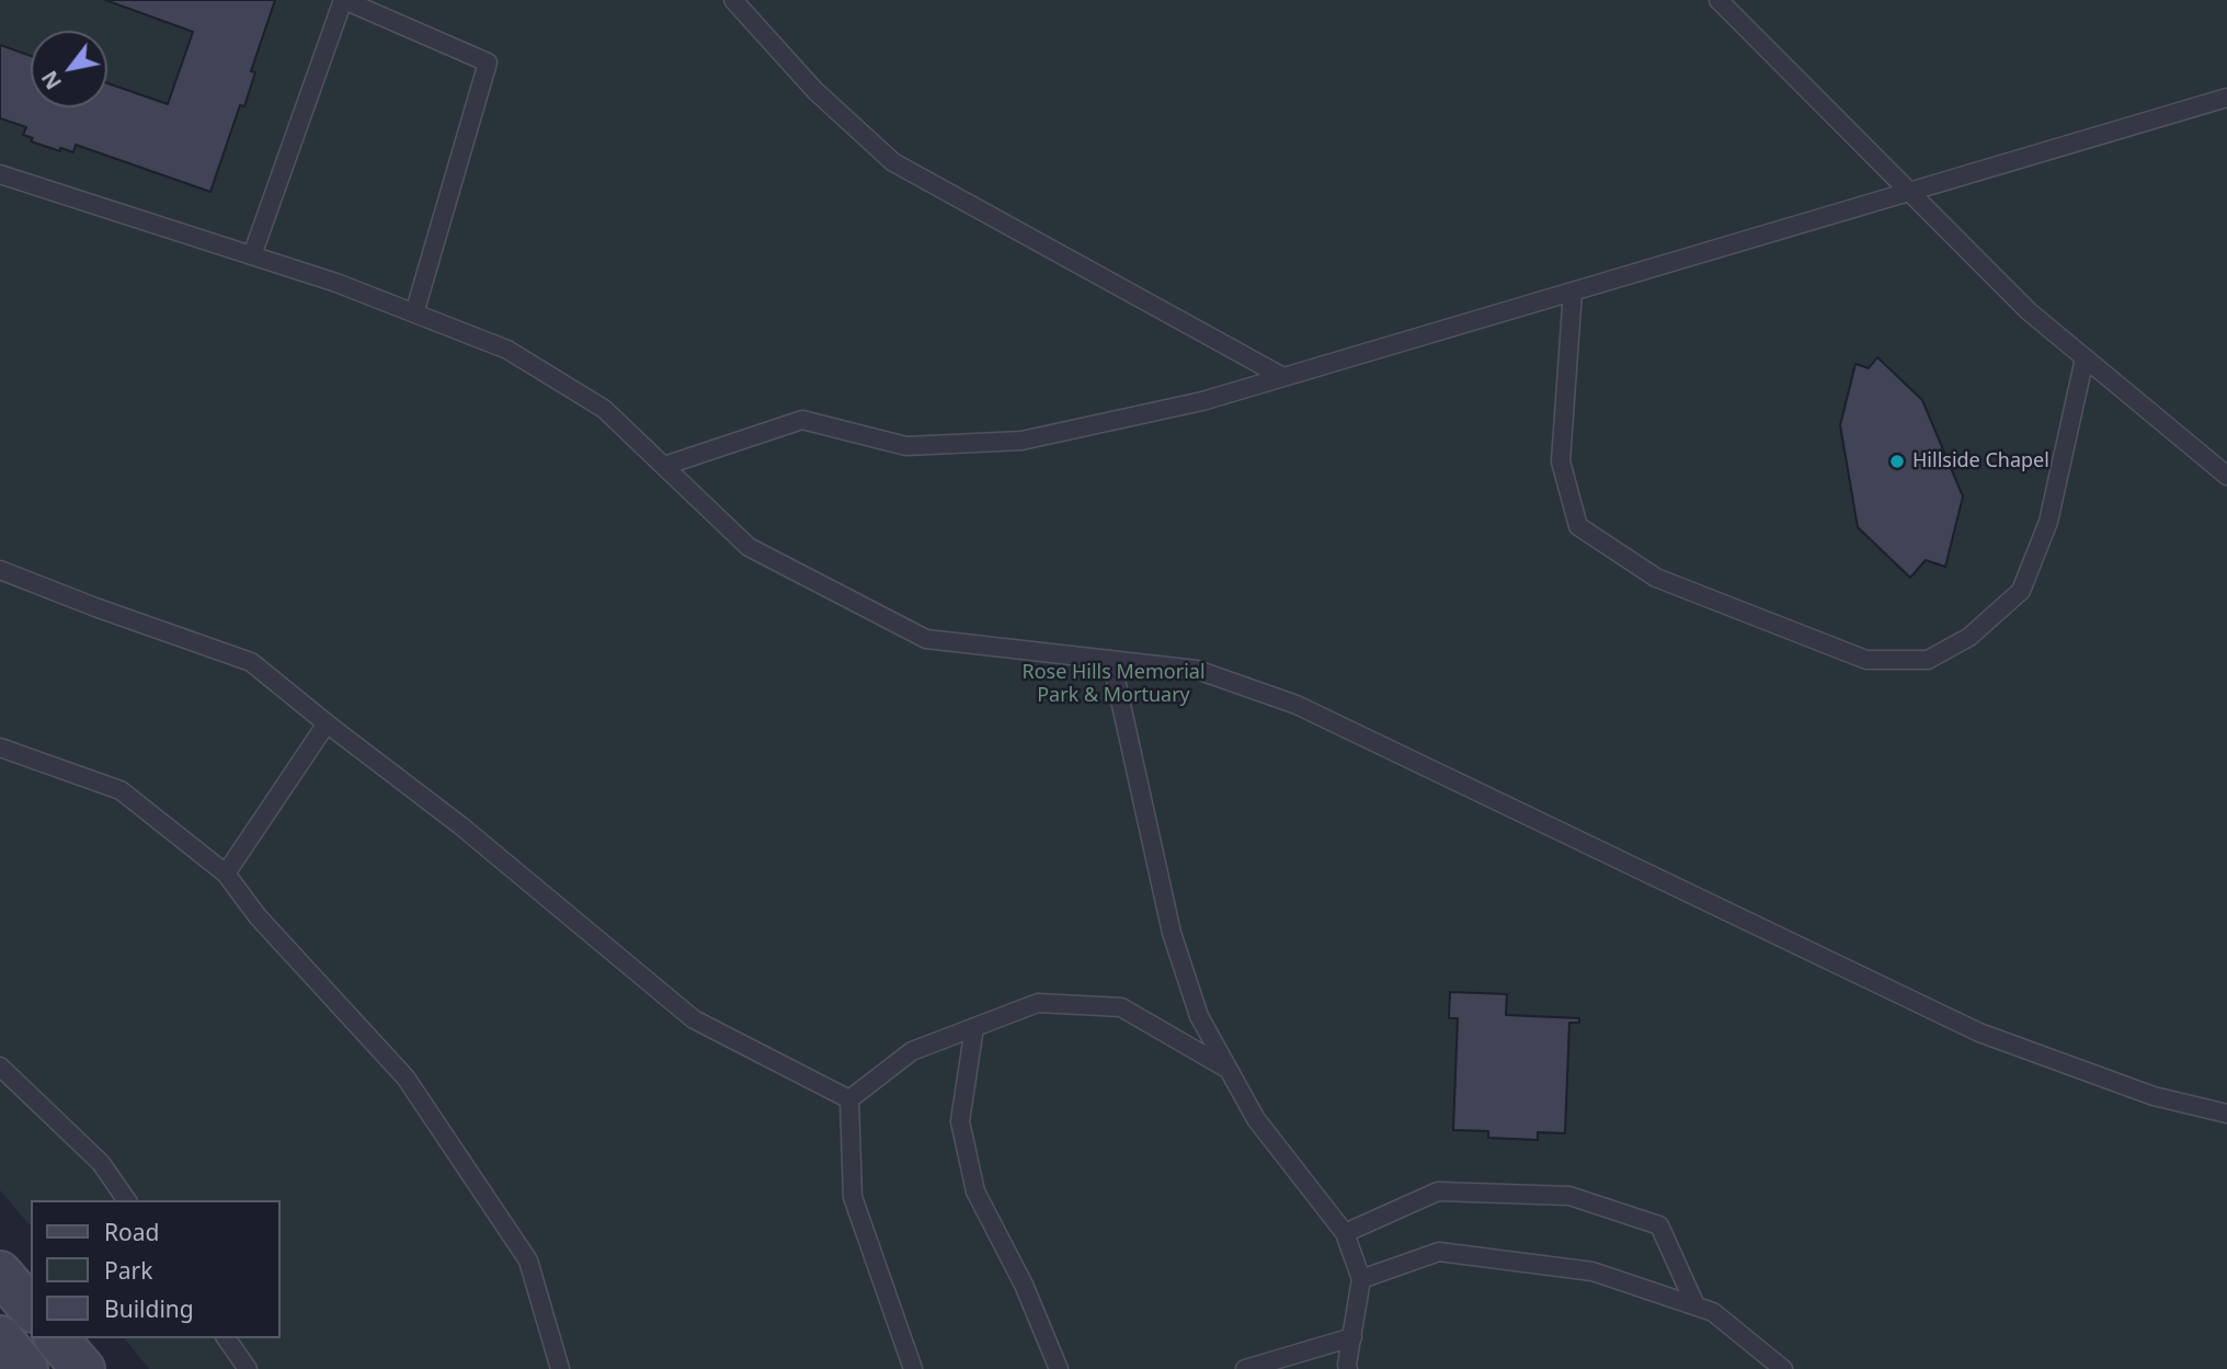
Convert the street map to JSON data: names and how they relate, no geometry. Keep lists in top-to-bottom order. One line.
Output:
{"parks":["Rose Hills Memorial Park & Mortuary"],"places":["Hillside Chapel"],"legend":["Road","Park","Building"],"north":"bottom left"}
